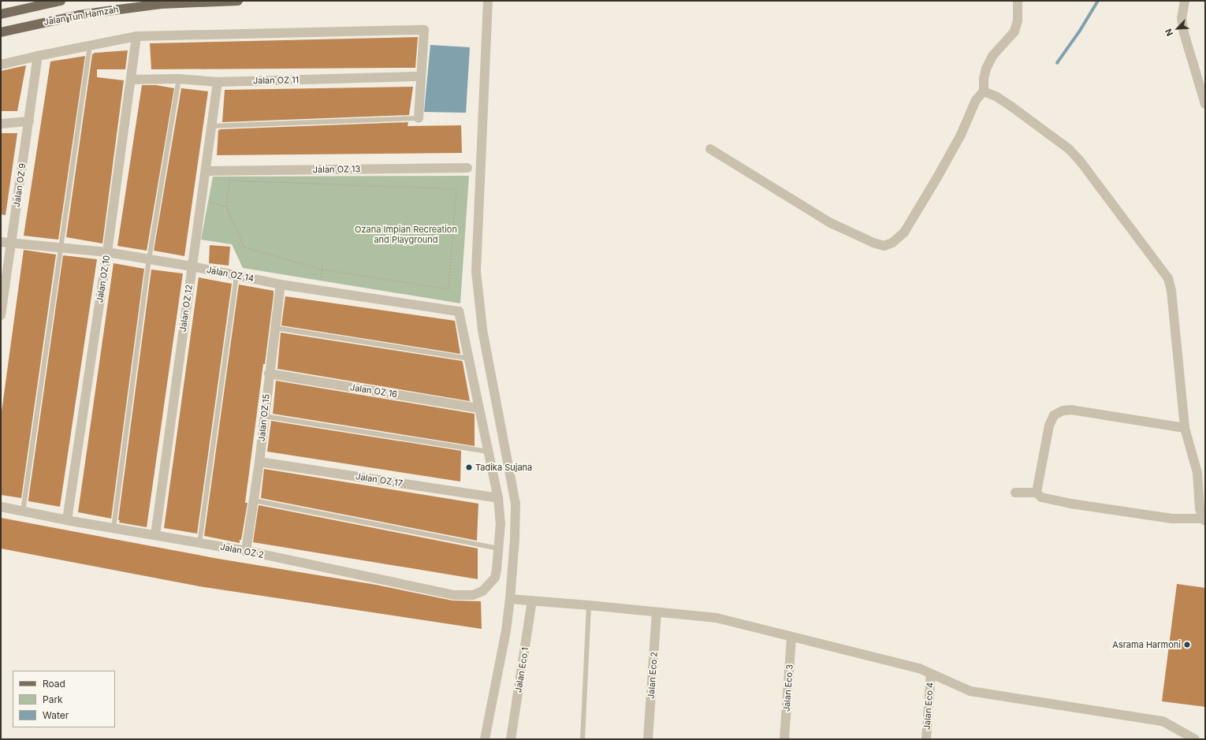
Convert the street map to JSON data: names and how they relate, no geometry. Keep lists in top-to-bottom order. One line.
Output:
{"streets":{"main road":["Jalan Tun Hamzah"],"street":["Jalan OZ 11","Jalan OZ 13","Jalan OZ 9","Jalan OZ 14","Jalan OZ 10","Jalan OZ 12","Jalan OZ 16","Jalan OZ 15","Jalan OZ 17","Jalan OZ 2","Jalan Eco 1","Jalan Eco 2","Jalan Eco 3","Jalan Eco 4"]},"crossings":[["Jalan OZ 11","Jalan OZ 10"],["Jalan OZ 11","Jalan OZ 12"],["Jalan OZ 13","Jalan OZ 12"],["Jalan OZ 9","Jalan OZ 14"],["Jalan OZ 14","Jalan OZ 10"],["Jalan OZ 14","Jalan OZ 12"],["Jalan OZ 14","Jalan OZ 15"],["Jalan OZ 10","Jalan OZ 2"],["Jalan OZ 12","Jalan OZ 2"],["Jalan OZ 16","Jalan OZ 15"],["Jalan OZ 15","Jalan OZ 17"],["Jalan OZ 15","Jalan OZ 2"]],"parks":["Ozana Impian Recreation and Playground"],"places":["Tadika Sujana","Asrama Harmoni"],"legend":["Road","Park","Water"],"north":"bottom left"}
